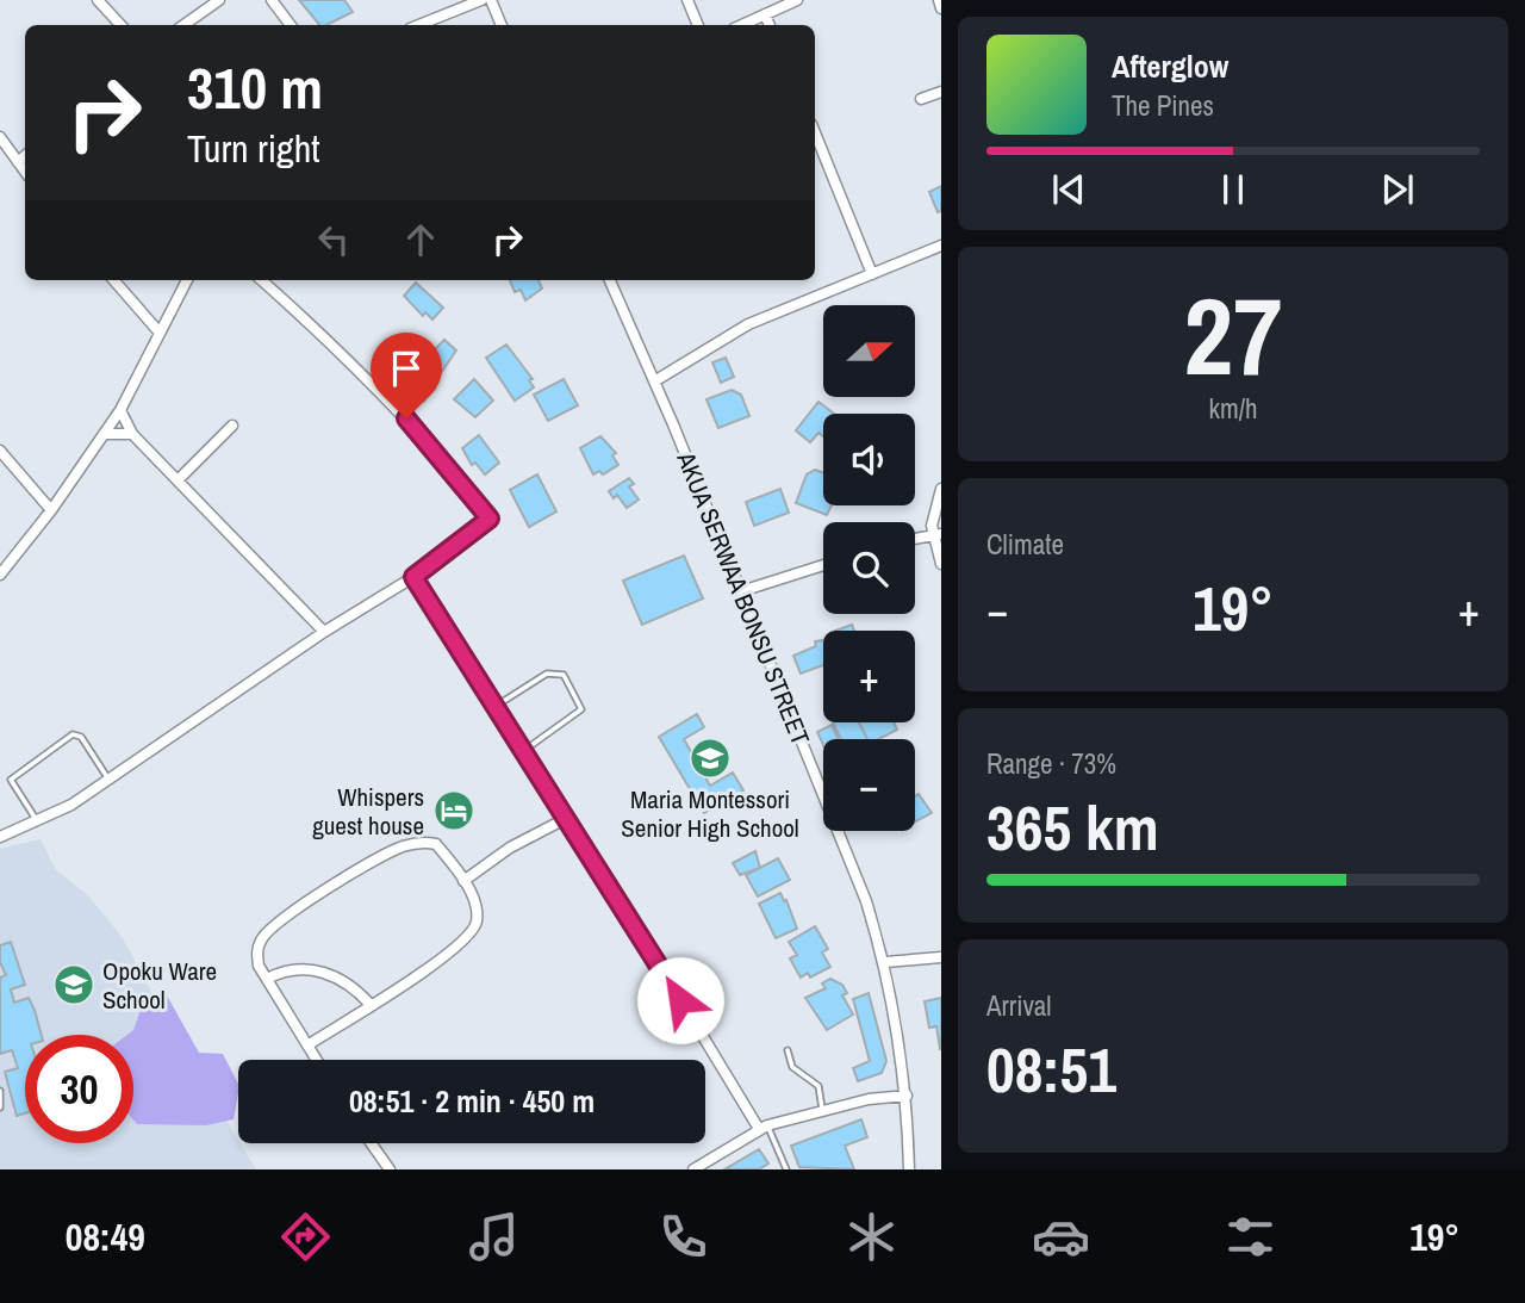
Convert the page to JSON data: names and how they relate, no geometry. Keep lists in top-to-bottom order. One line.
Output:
{"streets":{"street":["AKUA SERWAA BONSU STREET"]},"places":{"school or university":["Maria Montessori Senior High School","Opoku Ware School"],"hotel":["Whispers guest house"]},"north":"right","page":{"turn":["310 m","Turn right"],"song":["Afterglow","The Pines"],"tile":[["27","km/h"],"Climate",["Range · 73%","365 km"],["Arrival","08:51"]],"map_buttons":["+","−"],"heat":["−","19°","+"],"limit":"30","trip":"08:51 · 2 min · 450 m","tabs":["08:49","19°"]}}
